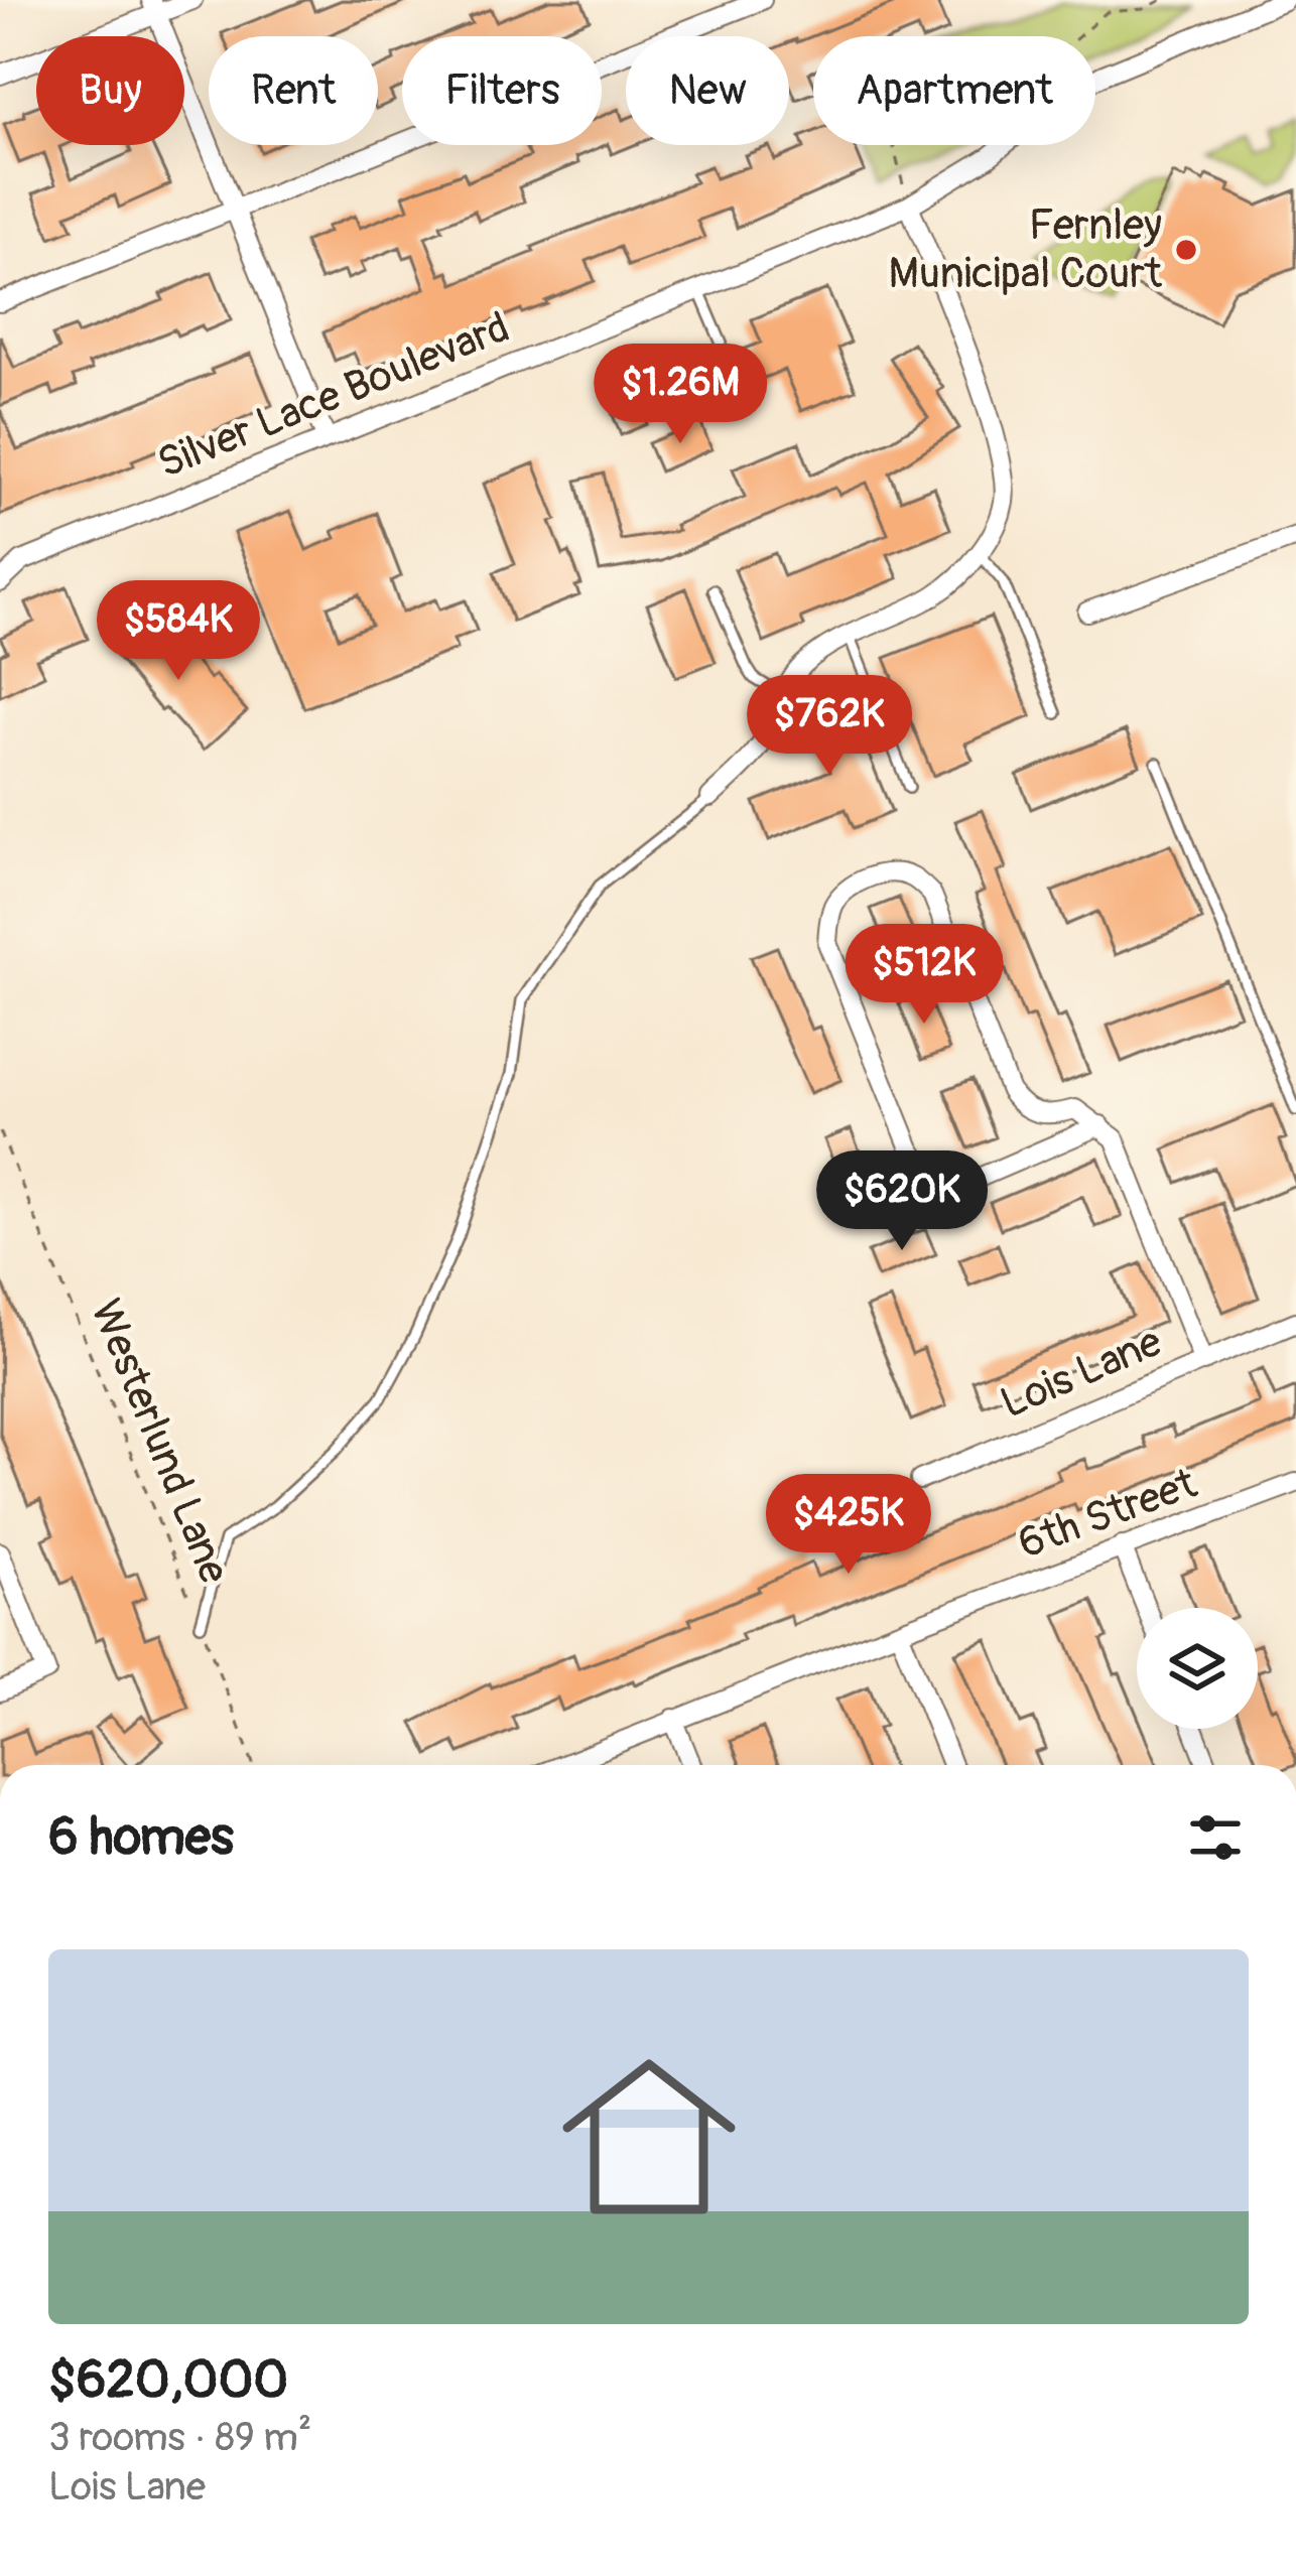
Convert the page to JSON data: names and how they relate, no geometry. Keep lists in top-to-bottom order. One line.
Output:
{"streets":{"street":["Silver Lace Boulevard","Lois Lane","6th Street"],"path":["Westerlund Lane"]},"places":["Fernley Municipal Court"],"page":{"chip":["Buy","Rent","Filters","New","Apartment"],"price":["$1.26M","$584K","$762K","$512K","$620K","$425K"],"heading":"6 homes","list":[{"name":"$620,000","note":"3 rooms · 89 m² · Lois Lane"}]}}
